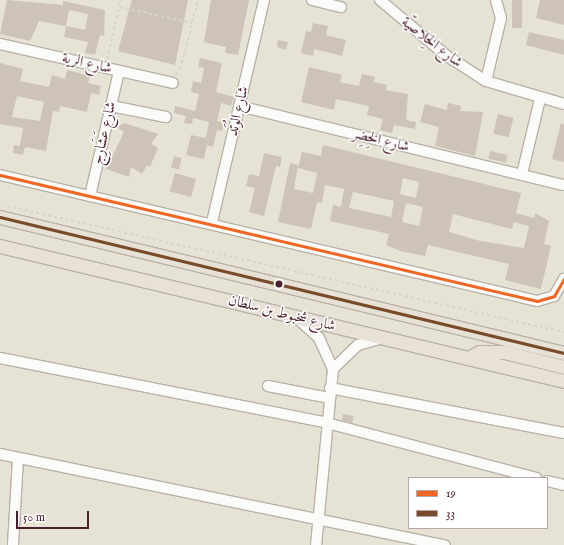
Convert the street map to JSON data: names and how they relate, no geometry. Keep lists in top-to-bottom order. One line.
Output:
{"streets":{"main road":["شارع شخبوط بن سلطان"],"street":["شارع الخِلاصيّة","شارع الرية","شارع الوُتَد","شارع عَشَارِج","شارع الخِضِر"]},"crossings":[["شارع الرية","شارع عَشَارِج"],["شارع الوُتَد","شارع الخِضِر"]],"lines":["transit line 19","transit line 33"],"legend":["19","33"],"scale_bar":"50 m"}
